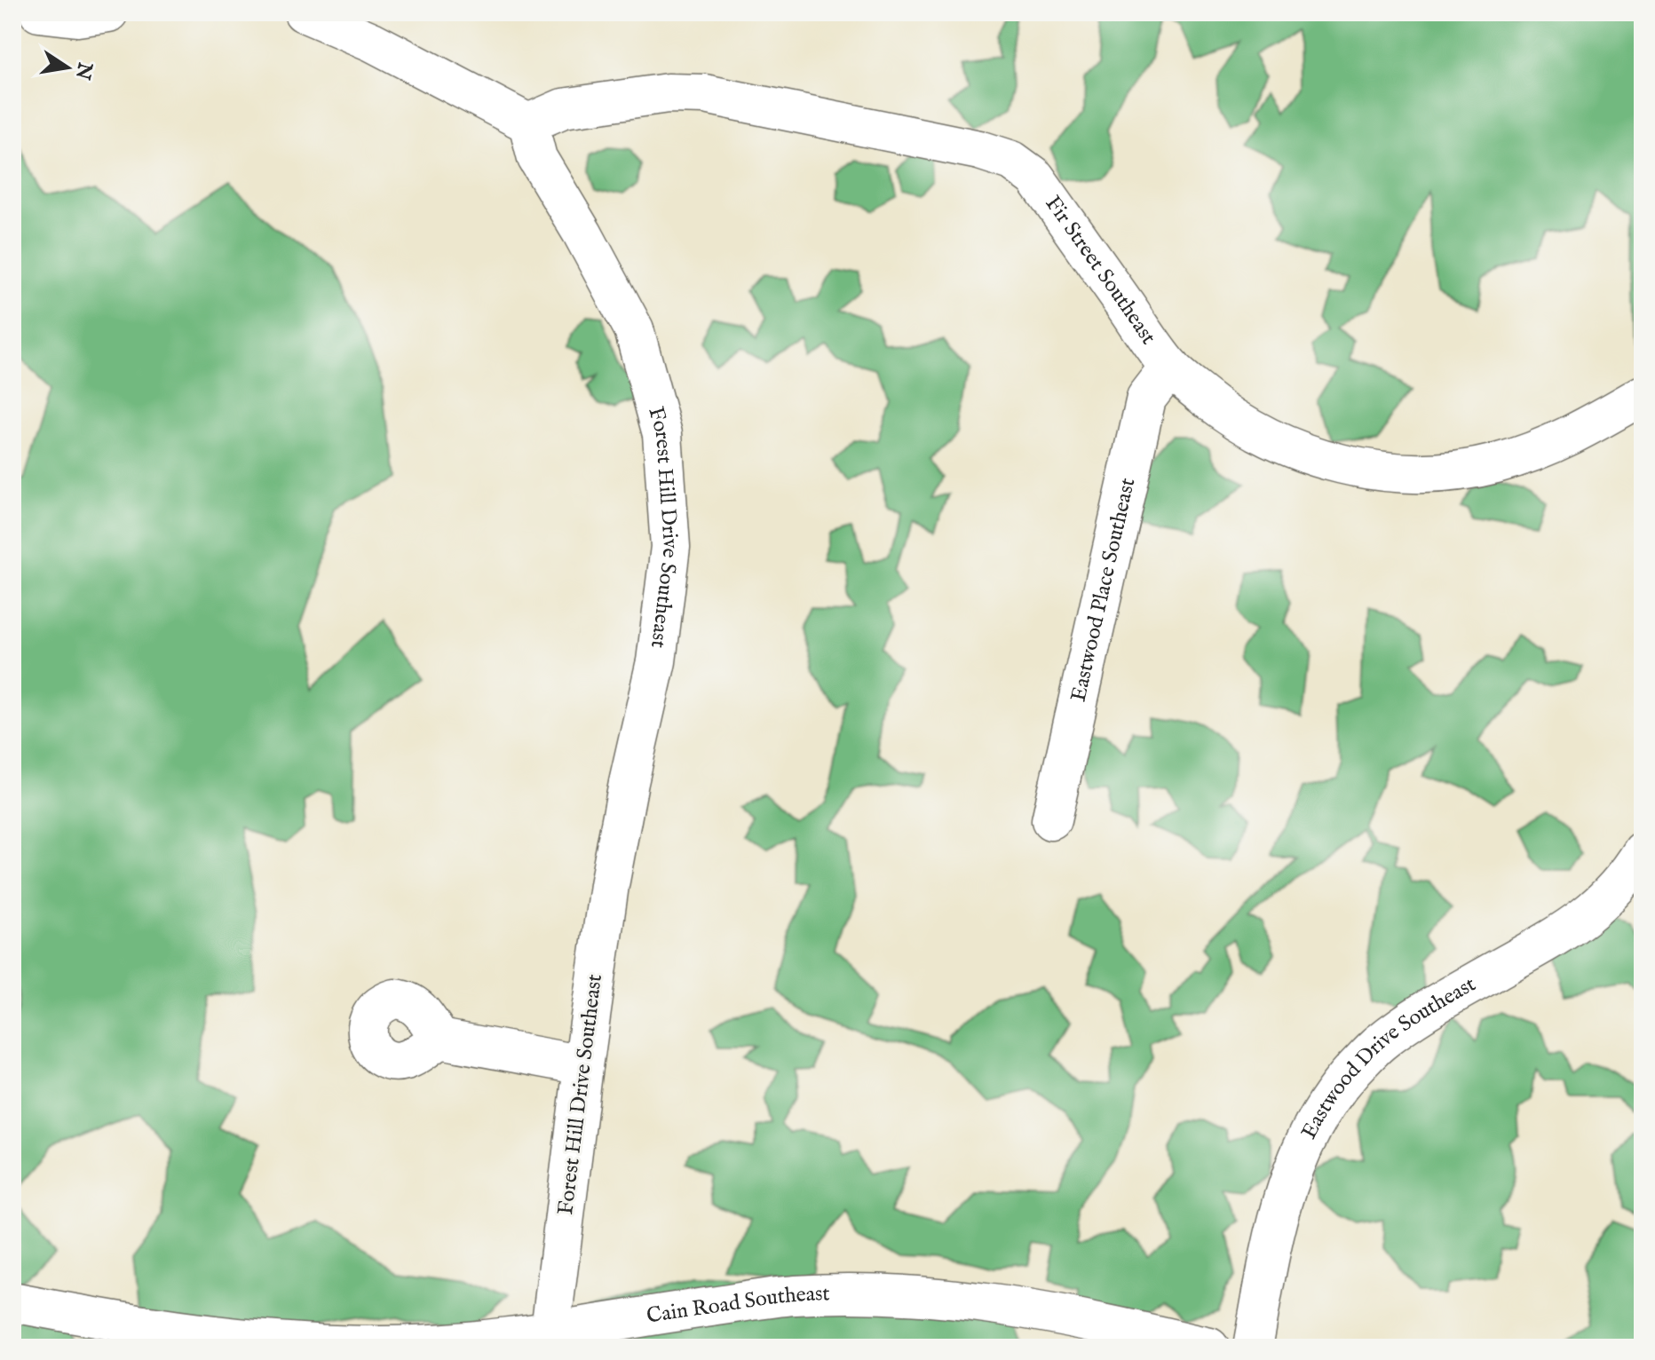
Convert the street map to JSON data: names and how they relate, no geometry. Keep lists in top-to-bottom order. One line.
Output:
{"streets":{"street":["Fir Street Southeast","Forest Hill Drive Southeast","Eastwood Place Southeast","Eastwood Drive Southeast","Cain Road Southeast"]},"crossings":[["Fir Street Southeast","Forest Hill Drive Southeast"],["Fir Street Southeast","Eastwood Place Southeast"],["Forest Hill Drive Southeast","Cain Road Southeast"]],"north":"right"}
